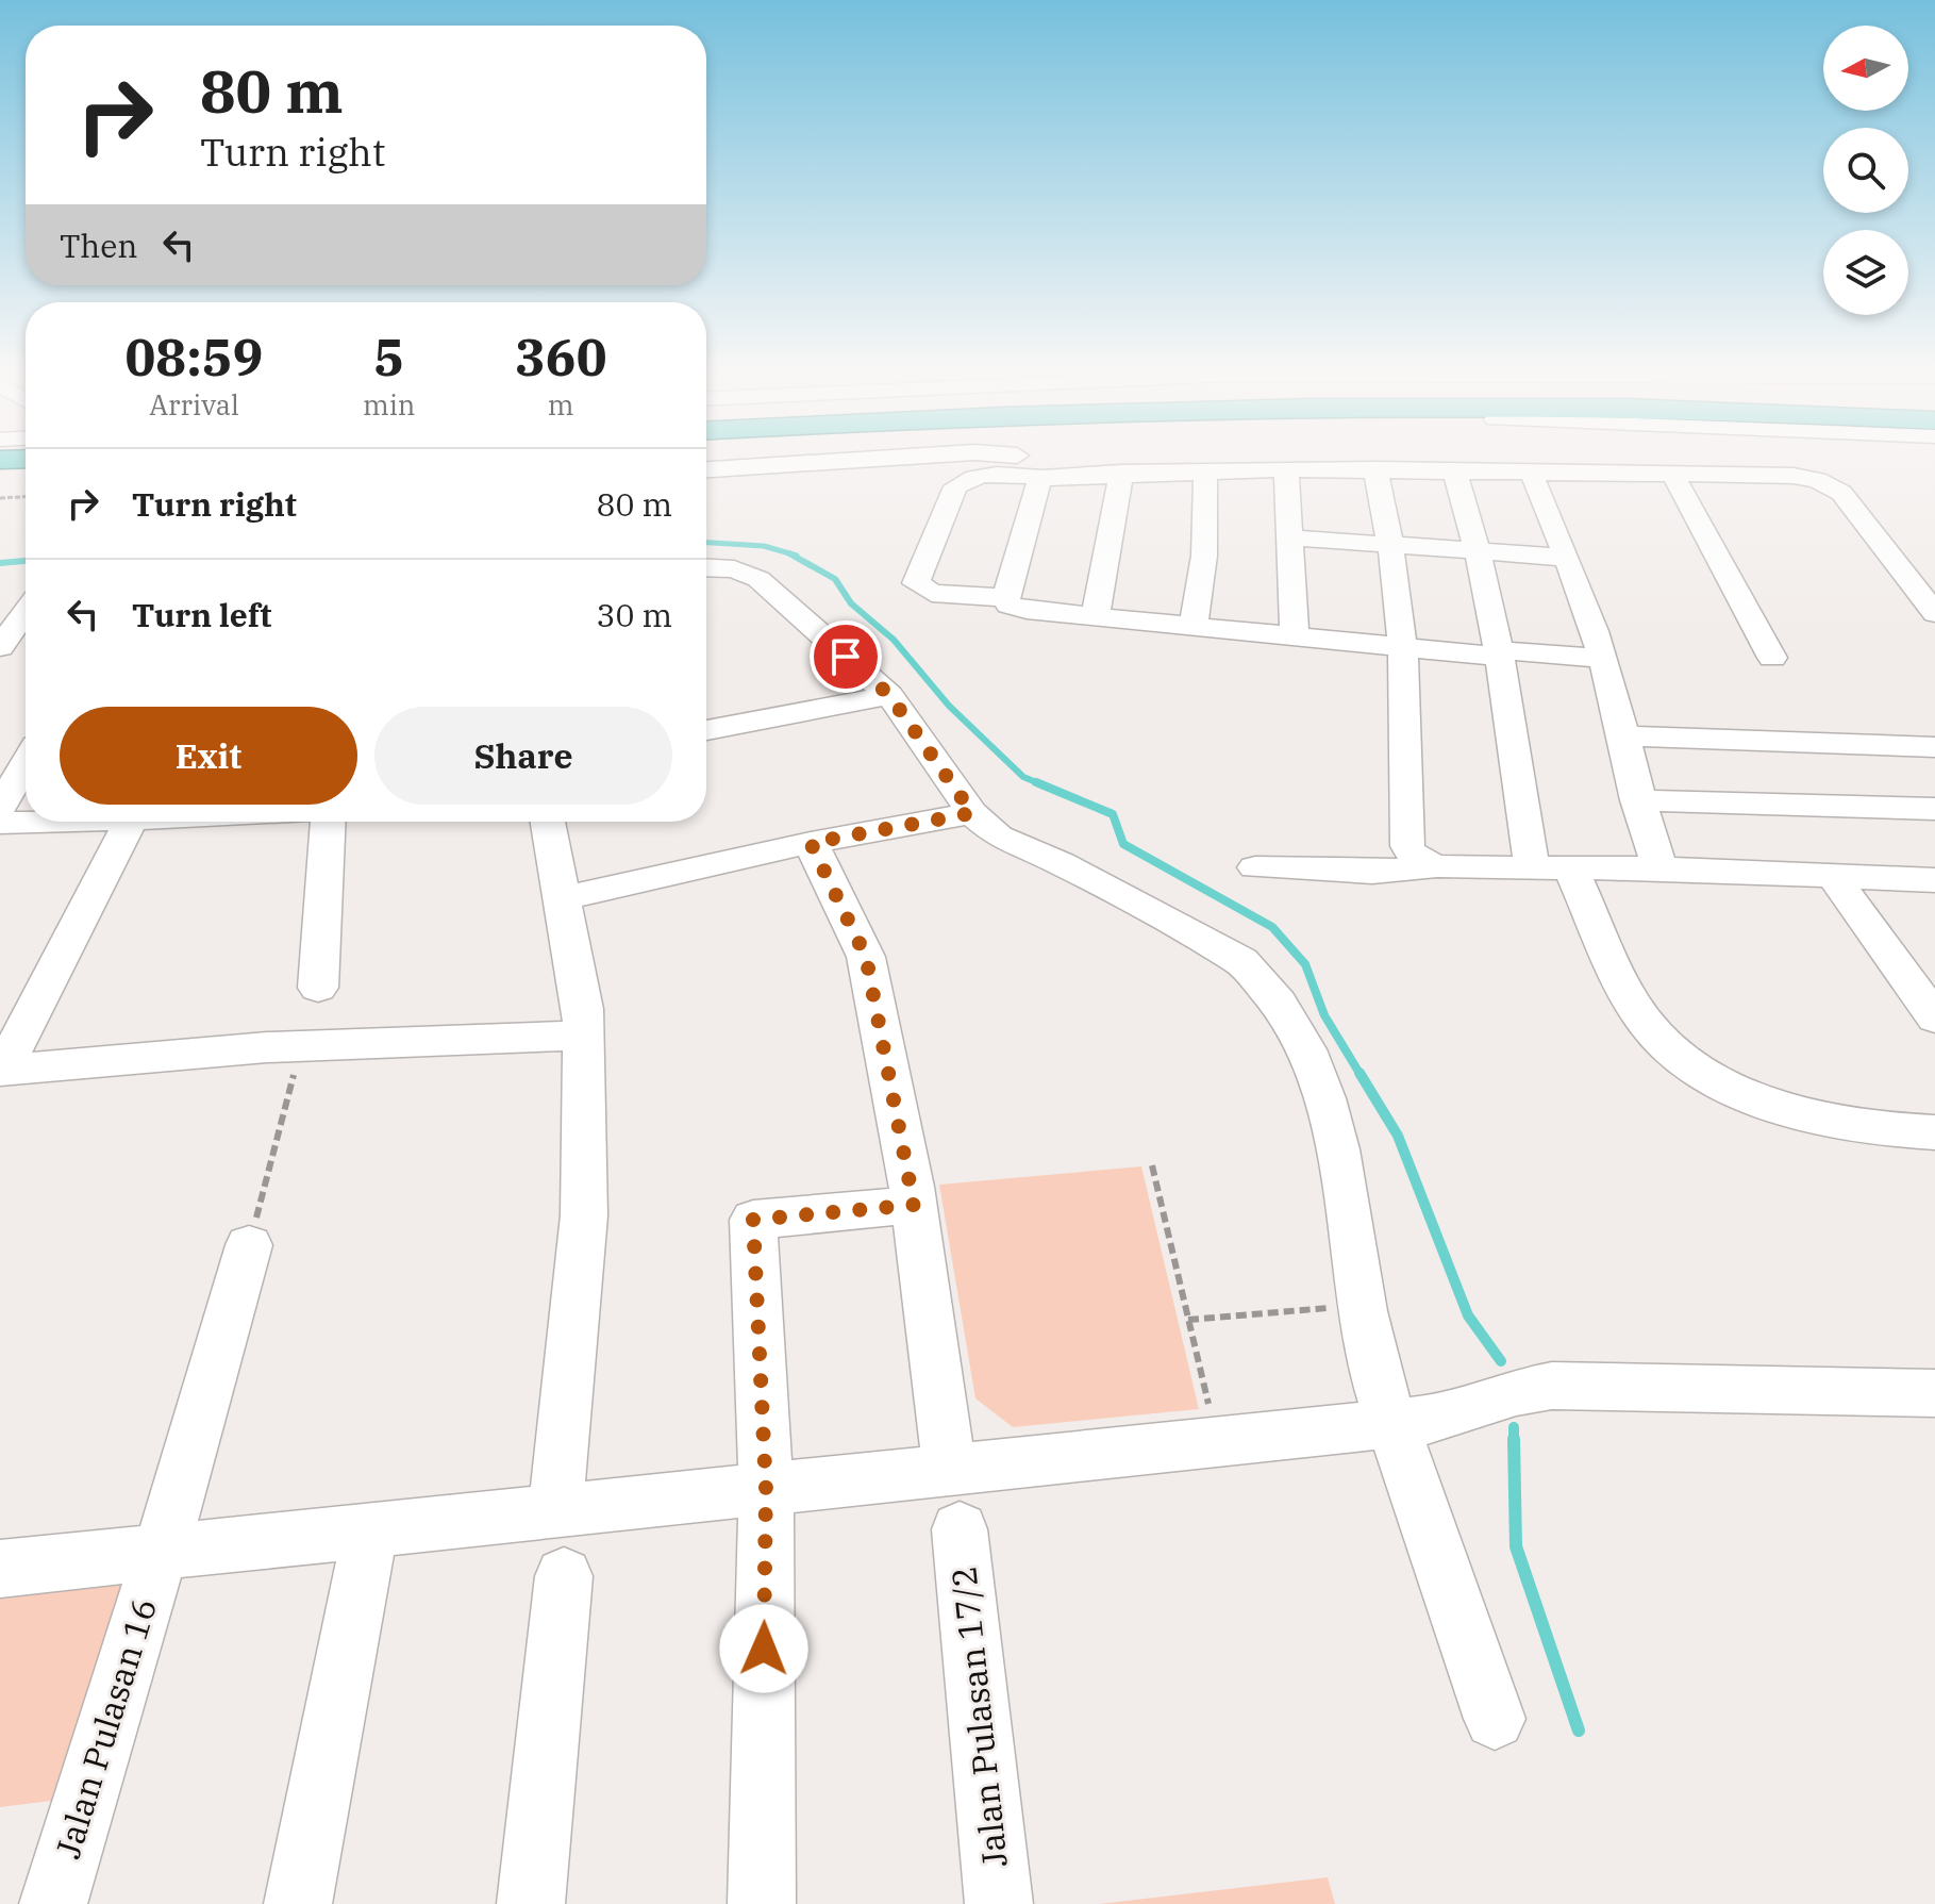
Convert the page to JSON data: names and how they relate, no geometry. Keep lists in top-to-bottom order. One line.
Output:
{"streets":{"street":["Jalan Pulasan 17/2","Jalan Pulasan 16"]},"north":"left","page":{"turn":["80 m","Turn right"],"then":"Then","eta":["08:59","Arrival","5","min","360","m"],"list":[{"name":"Turn right","value":"80 m"},{"name":"Turn left","value":"30 m"}],"buttons":["Exit","Share"]}}
